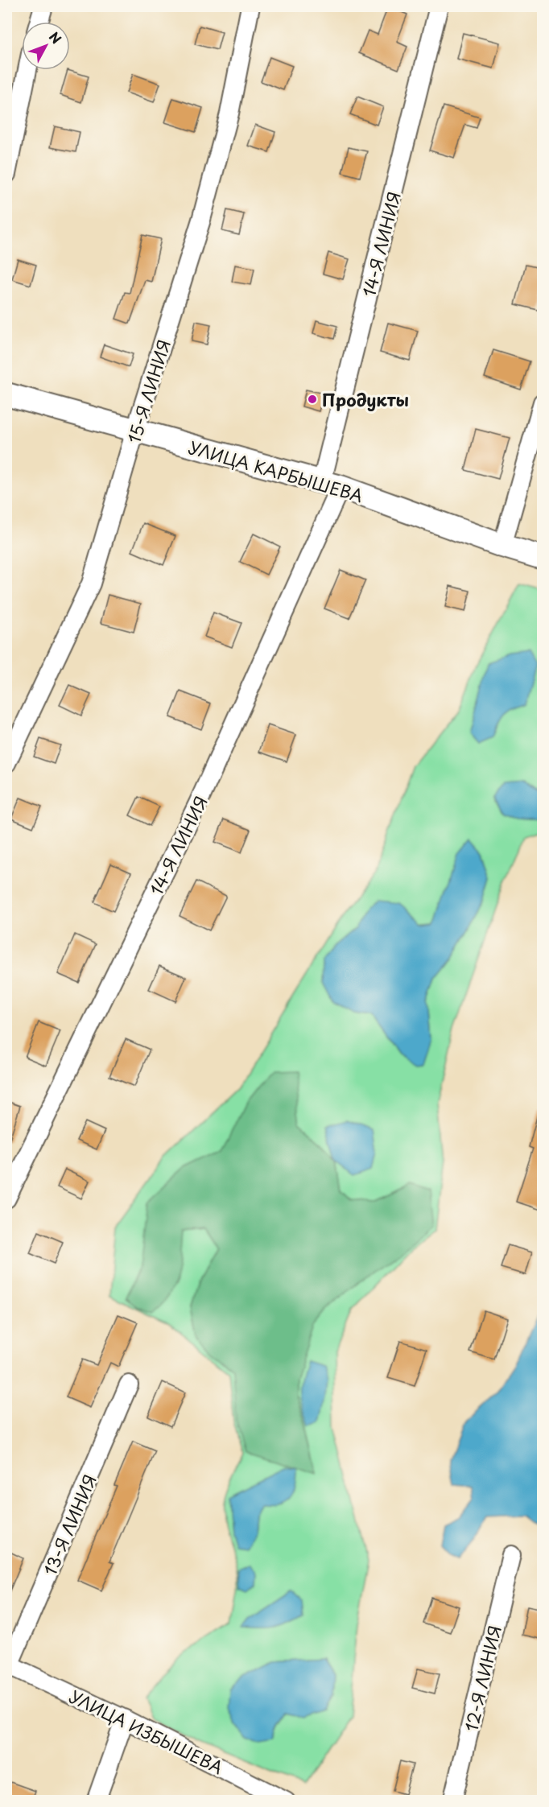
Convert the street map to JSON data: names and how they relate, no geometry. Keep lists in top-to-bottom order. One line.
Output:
{"streets":{"main road":["УЛИЦА КАРБЫШЕВА"],"street":["14-Я ЛИНИЯ","15-Я ЛИНИЯ","13-Я ЛИНИЯ","12-Я ЛИНИЯ","УЛИЦА ИЗБЫШЕВА"]},"crossings":[["14-Я ЛИНИЯ","УЛИЦА КАРБЫШЕВА"],["15-Я ЛИНИЯ","УЛИЦА КАРБЫШЕВА"],["13-Я ЛИНИЯ","УЛИЦА ИЗБЫШЕВА"]],"places":["Продукты"],"north":"top right"}
